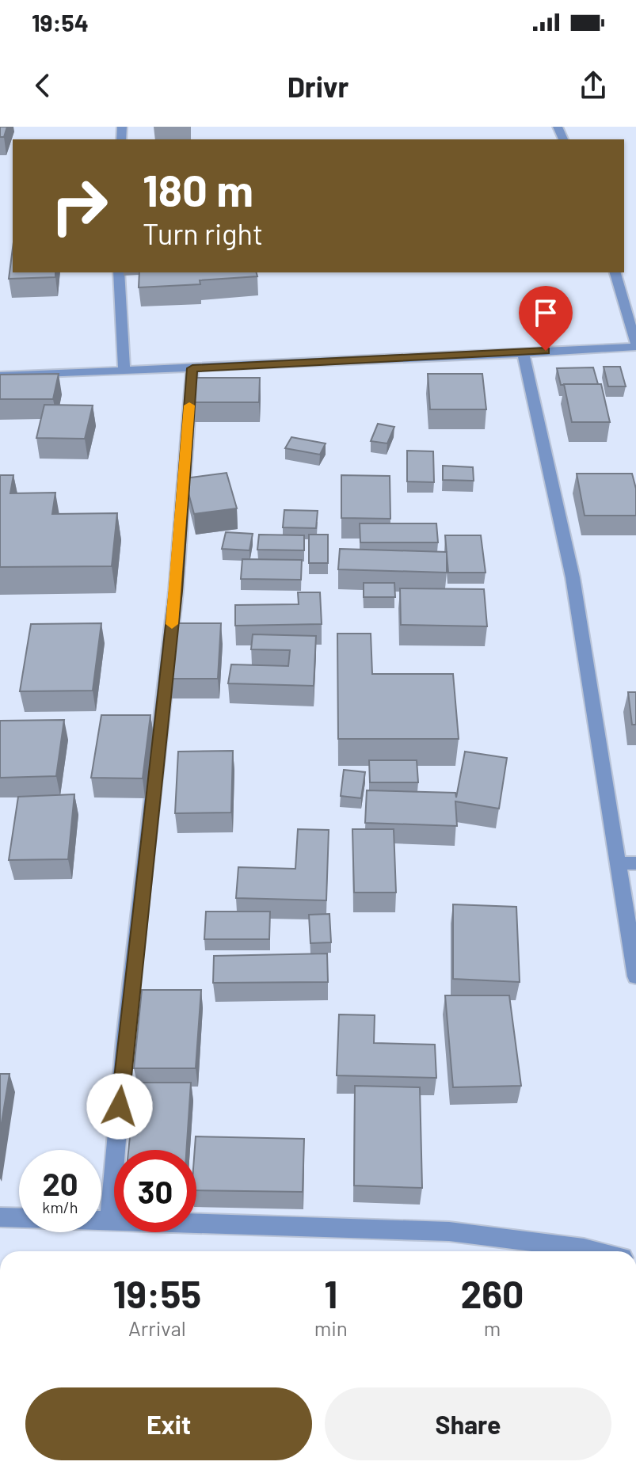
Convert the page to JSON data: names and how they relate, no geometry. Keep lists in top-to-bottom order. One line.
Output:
{"page":{"status":"19:54","header":"Drivr","turn":["180 m","Turn right"],"speed":"20 km/h","limit":"30","eta":["19:55","Arrival","1","min","260","m"],"buttons":["Exit","Share"]}}
